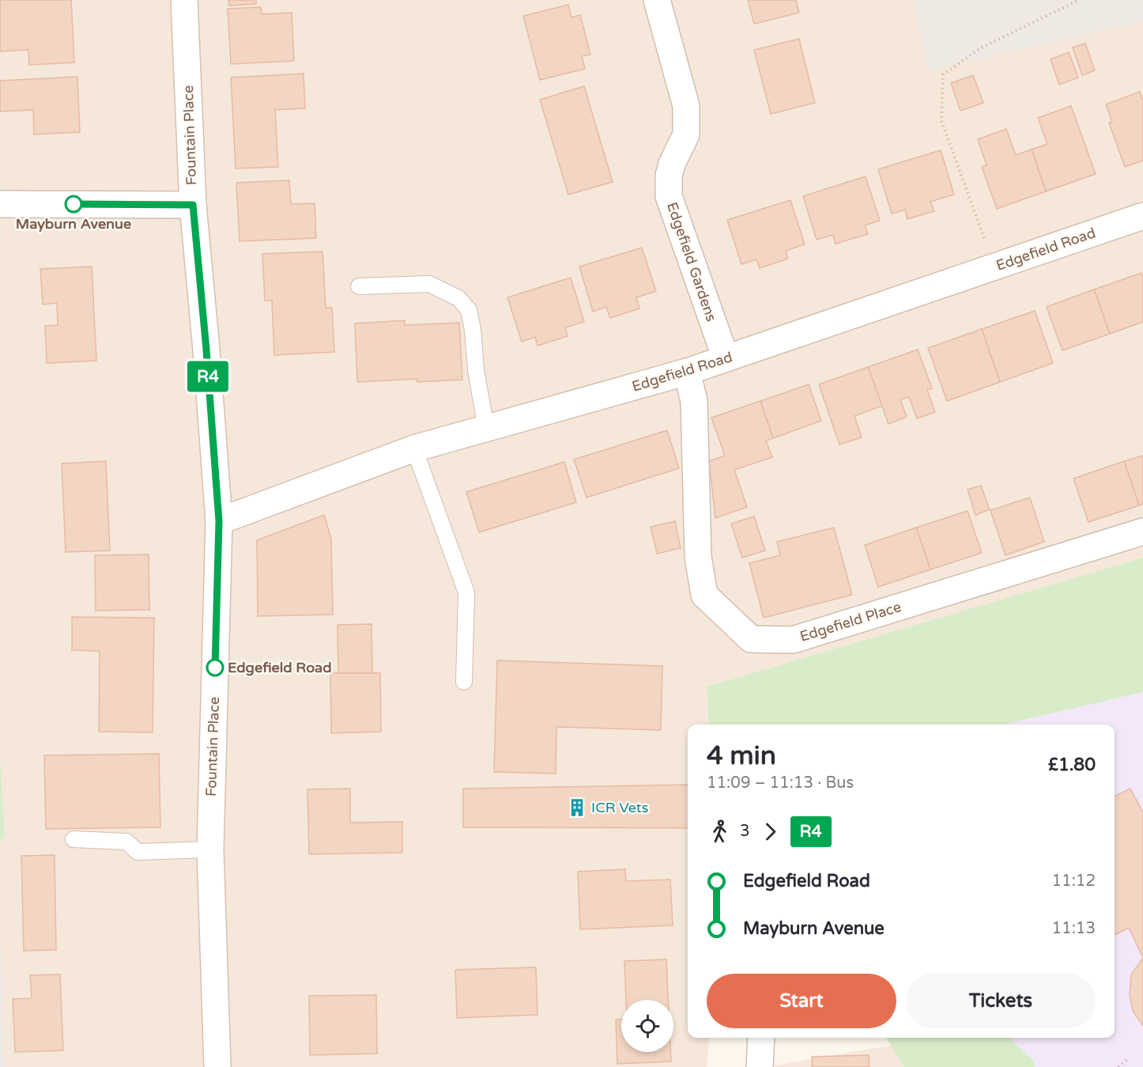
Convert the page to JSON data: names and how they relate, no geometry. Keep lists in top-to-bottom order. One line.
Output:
{"streets":{"street":["Fountain Place","Edgefield Road","Edgefield Gardens","Edgefield Place"]},"crossings":[["Fountain Place","Edgefield Road"],["Edgefield Road","Edgefield Gardens"],["Edgefield Road","Edgefield Place"]],"places":{"other":["Mayburn Avenue","Edgefield Road"],"building":["ICR Vets"]},"lines":["bus line R4"],"page":{"on_map":"R4","heading":["4 min","11:09 – 11:13 · Bus","£1.80"],"legs":["3","R4"],"list":[{"name":"Edgefield Road","value":"11:12"},{"name":"Mayburn Avenue","value":"11:13"}],"buttons":["Start","Tickets"]}}
